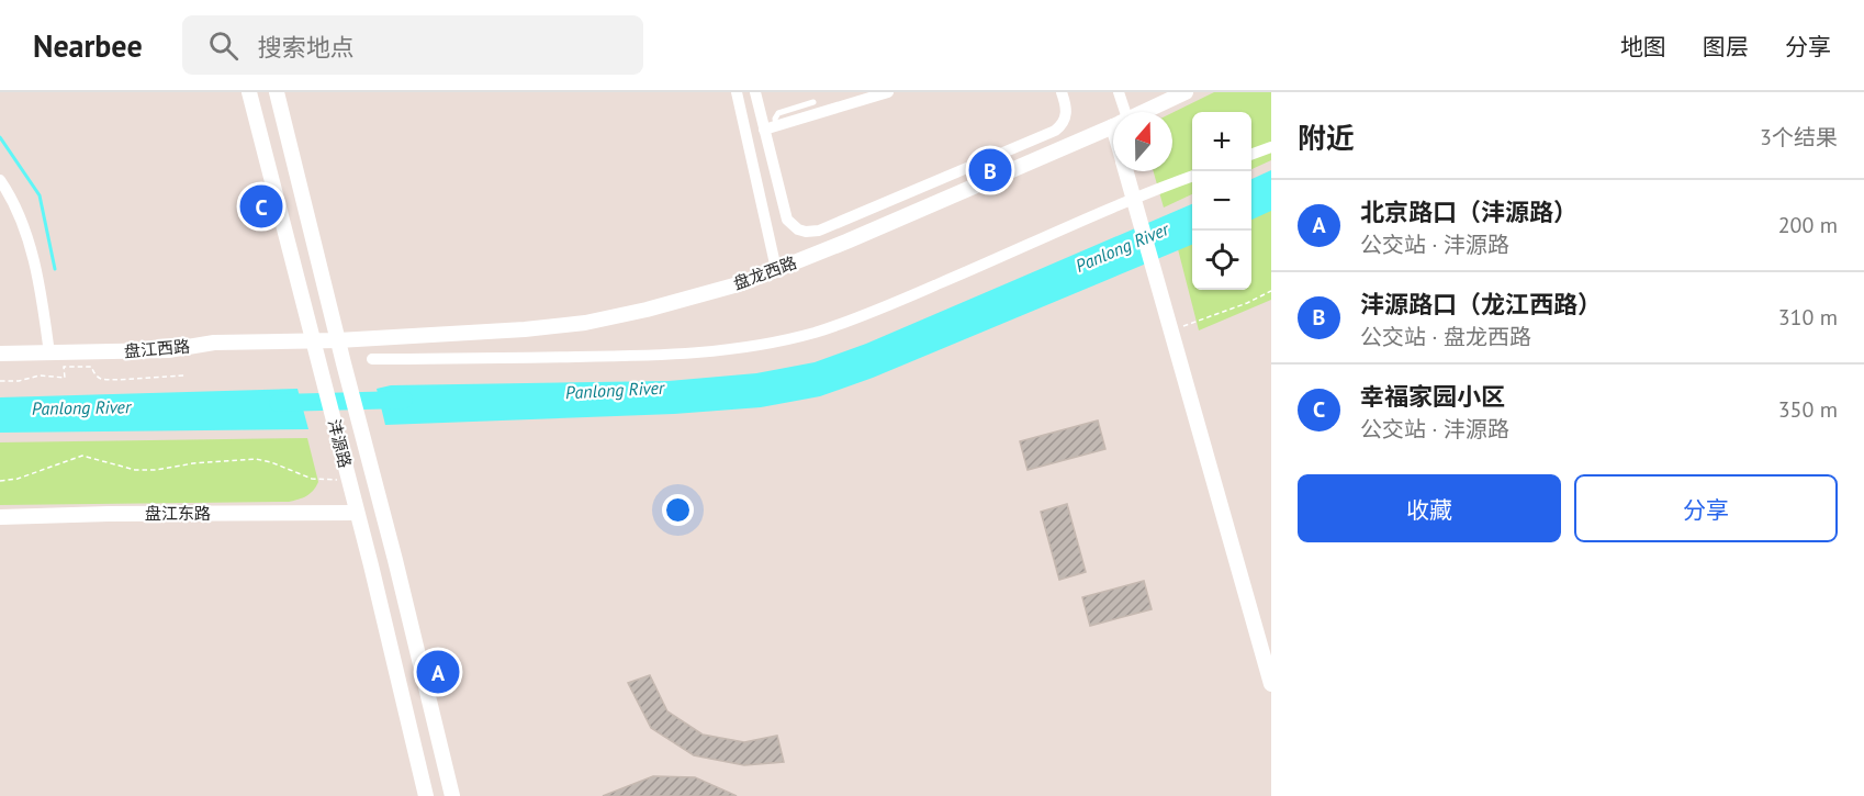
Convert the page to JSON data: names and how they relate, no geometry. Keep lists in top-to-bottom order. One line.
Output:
{"streets":{"main road":["盘龙西路","盘江西路","沣源路","盘江东路"]},"crossings":[["盘龙西路","盘江西路"],["盘龙西路","沣源路"],["盘江西路","沣源路"],["沣源路","盘江东路"]],"water":["Panlong River"],"north":"top","page":{"header":"Nearbee","search":"搜索地点","nav":["地图","图层","分享"],"heading":["附近","3个结果"],"map_buttons":["+","−"],"pins":["B","C","A"],"list":[{"mark":"A","name":"北京路口（沣源路）","note":"公交站 · 沣源路","value":"200 m"},{"mark":"B","name":"沣源路口（龙江西路）","note":"公交站 · 盘龙西路","value":"310 m"},{"mark":"C","name":"幸福家园小区","note":"公交站 · 沣源路","value":"350 m"}],"buttons":["收藏","分享"]}}
